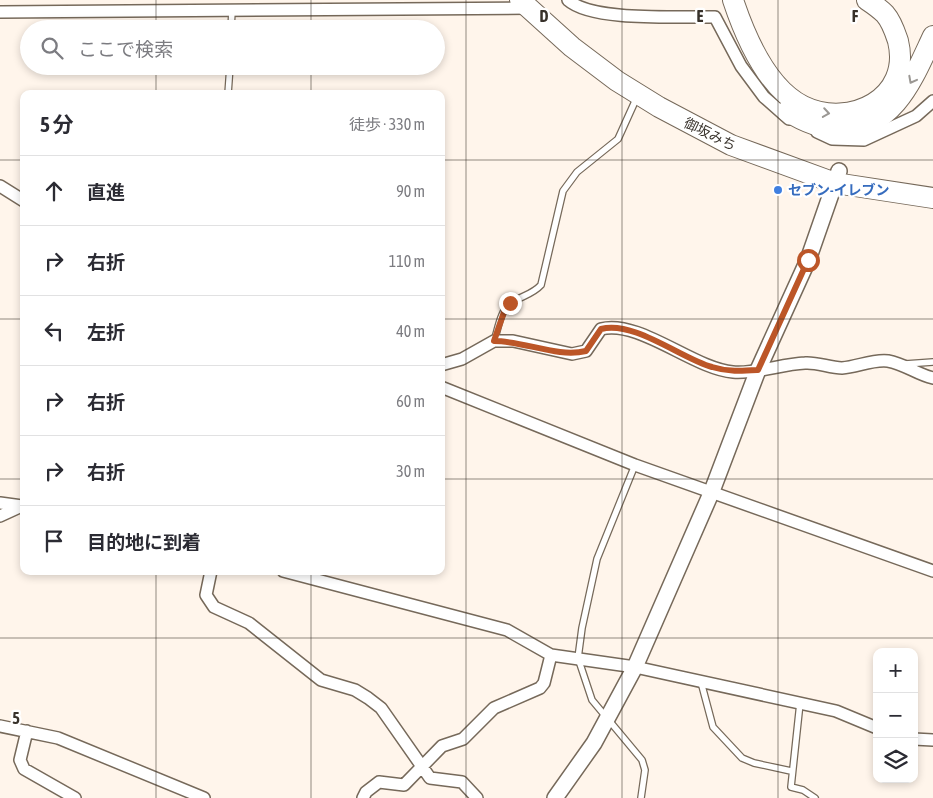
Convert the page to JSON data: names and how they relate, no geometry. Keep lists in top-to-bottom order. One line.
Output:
{"streets":{"highway":["御坂みち"]},"places":["セブン-イレブン"],"page":{"search":"ここで検索","heading":["5 分","徒歩 · 330 m"],"list":[["直進","90 m"],["右折","110 m"],["左折","40 m"],["右折","60 m"],["右折","30 m"],"目的地に到着"],"map_buttons":["+","−"]},"grid":{"columns":["D","E","F"],"rows":["5"]}}
